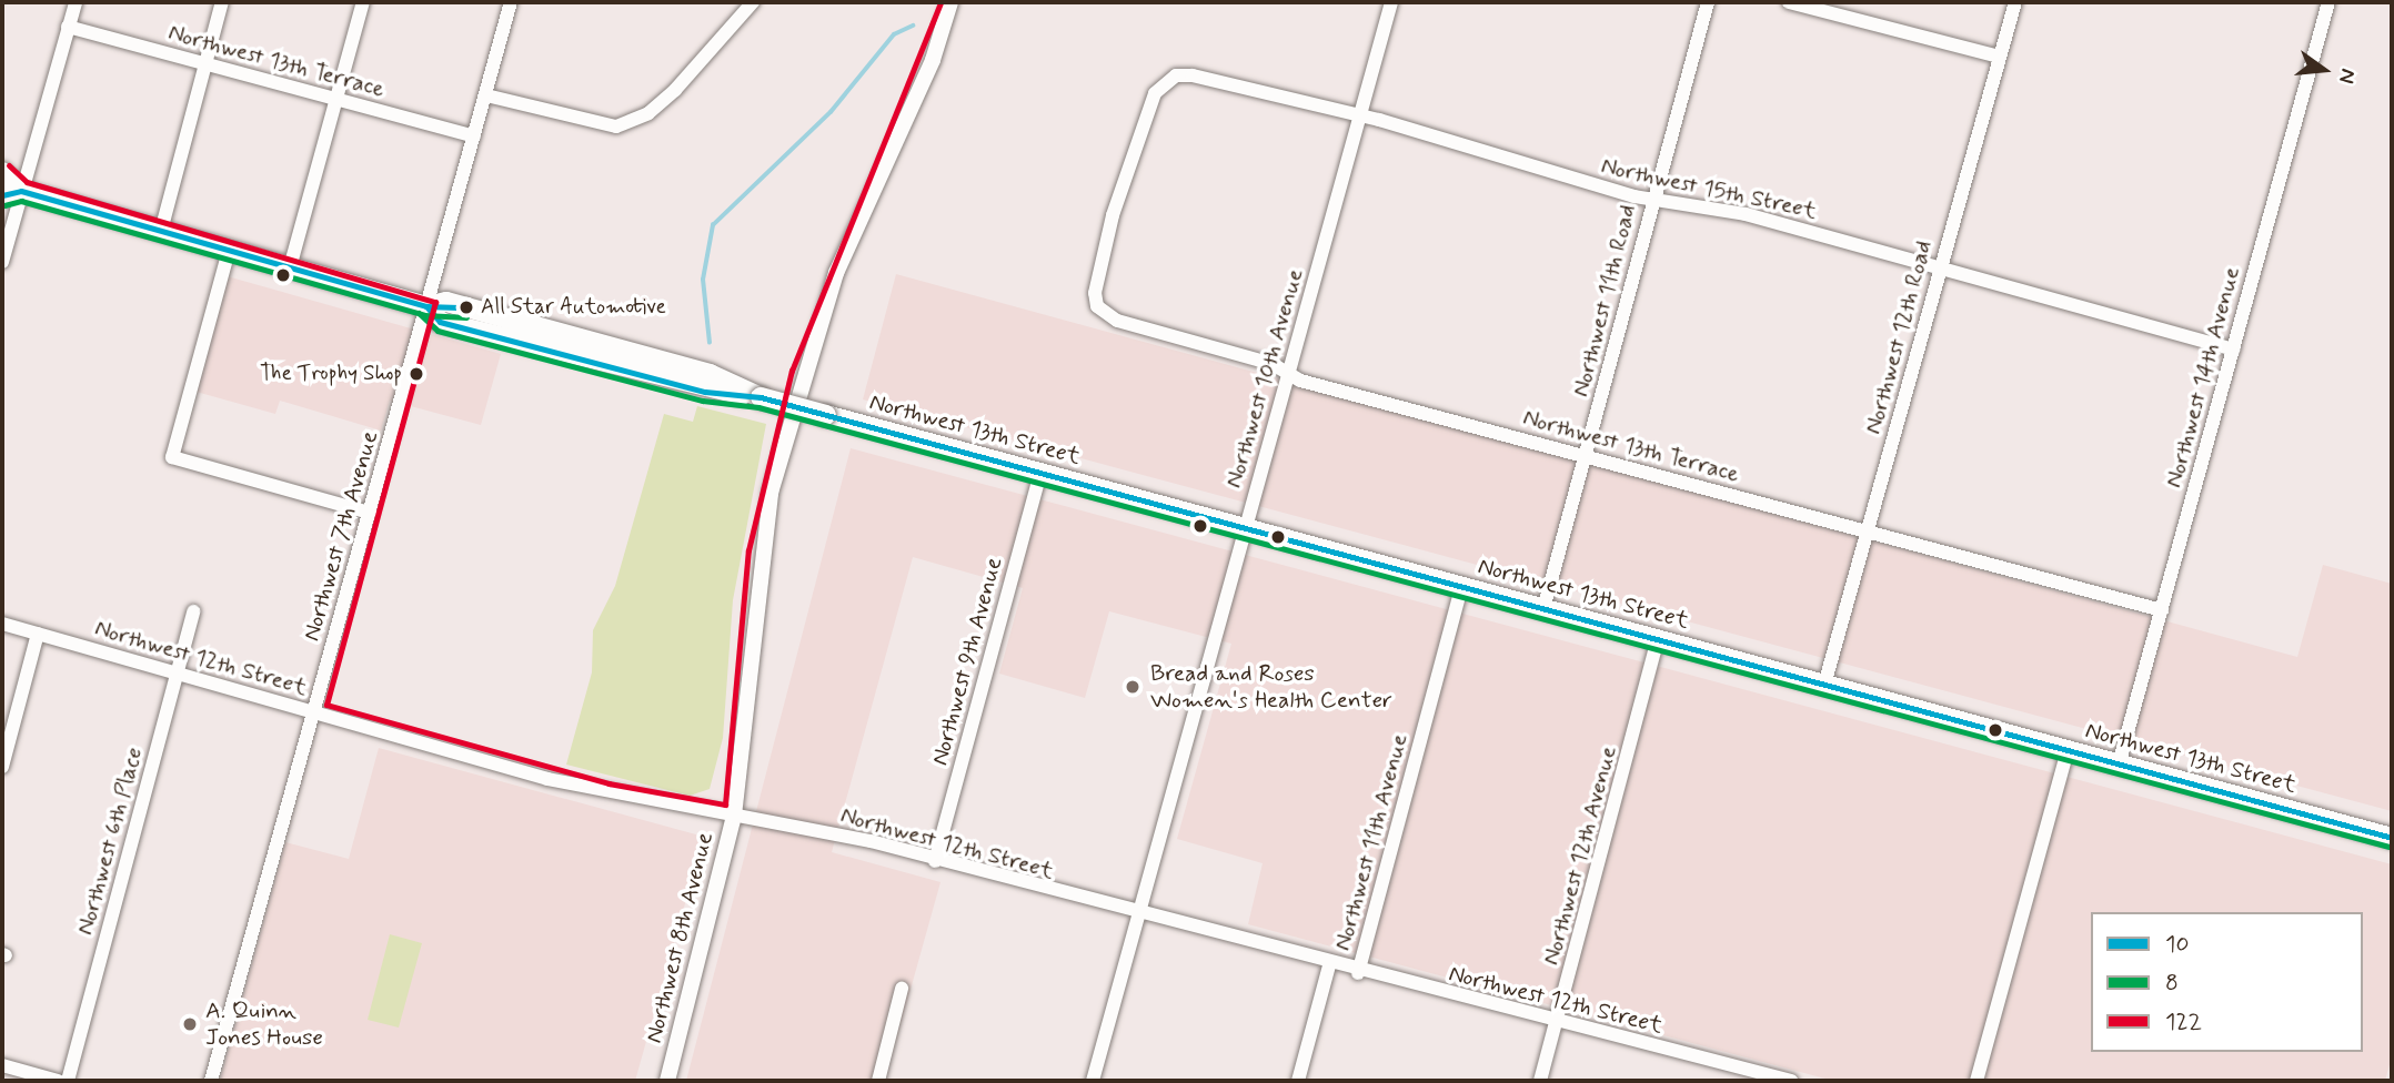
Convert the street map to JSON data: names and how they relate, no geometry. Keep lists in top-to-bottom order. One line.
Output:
{"streets":{"main road":["Northwest 13th Street"],"street":["Northwest 13th Terrace","Northwest 15th Street","Northwest 11th Road","Northwest 12th Road","Northwest 14th Avenue","Northwest 10th Avenue","Northwest 7th Avenue","Northwest 12th Street","Northwest 9th Avenue","Northwest 6th Place","Northwest 11th Avenue","Northwest 12th Avenue","Northwest 8th Avenue"]},"crossings":[["Northwest 13th Terrace","Northwest 15th Street"],["Northwest 13th Terrace","Northwest 11th Road"],["Northwest 13th Terrace","Northwest 12th Road"],["Northwest 13th Terrace","Northwest 14th Avenue"],["Northwest 13th Terrace","Northwest 10th Avenue"],["Northwest 13th Terrace","Northwest 7th Avenue"],["Northwest 15th Street","Northwest 11th Road"],["Northwest 15th Street","Northwest 12th Road"],["Northwest 15th Street","Northwest 14th Avenue"],["Northwest 15th Street","Northwest 10th Avenue"],["Northwest 11th Road","Northwest 13th Street"],["Northwest 12th Road","Northwest 13th Street"],["Northwest 14th Avenue","Northwest 13th Street"],["Northwest 10th Avenue","Northwest 13th Street"],["Northwest 10th Avenue","Northwest 12th Street"],["Northwest 13th Street","Northwest 7th Avenue"],["Northwest 13th Street","Northwest 9th Avenue"],["Northwest 13th Street","Northwest 11th Avenue"],["Northwest 13th Street","Northwest 12th Avenue"],["Northwest 7th Avenue","Northwest 12th Street"],["Northwest 12th Street","Northwest 9th Avenue"],["Northwest 12th Street","Northwest 6th Place"],["Northwest 12th Street","Northwest 11th Avenue"],["Northwest 12th Street","Northwest 12th Avenue"],["Northwest 12th Street","Northwest 8th Avenue"]],"places":["All Star Automotive","The Trophy Shop","Bread and Roses Women's Health Center","A. Quinn Jones House"],"lines":["transit line 122","transit line 10","transit line 8"],"legend":["10","8","122"],"north":"right"}
